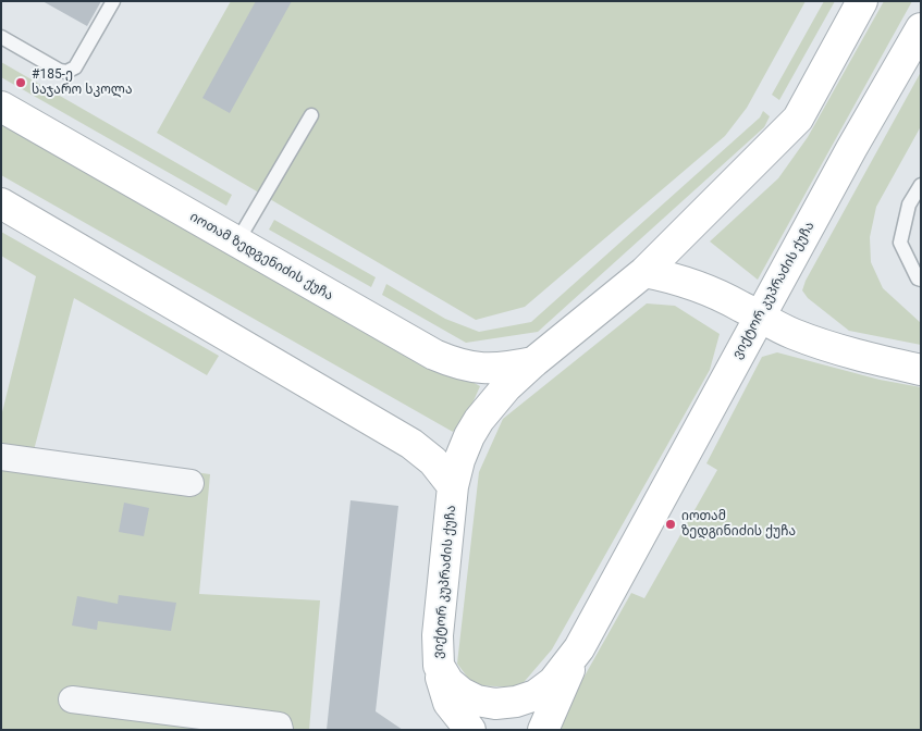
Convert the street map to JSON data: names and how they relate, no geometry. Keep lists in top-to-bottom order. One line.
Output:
{"streets":{"main road":["იოთამ ზედგენიძის ქუჩა","ვიქტორ კუპრაძის ქუჩა"]},"crossings":[["იოთამ ზედგენიძის ქუჩა","ვიქტორ კუპრაძის ქუჩა"]],"places":["#185-ე საჯარო სკოლა","იოთამ ზედგინიძის ქუჩა"]}
